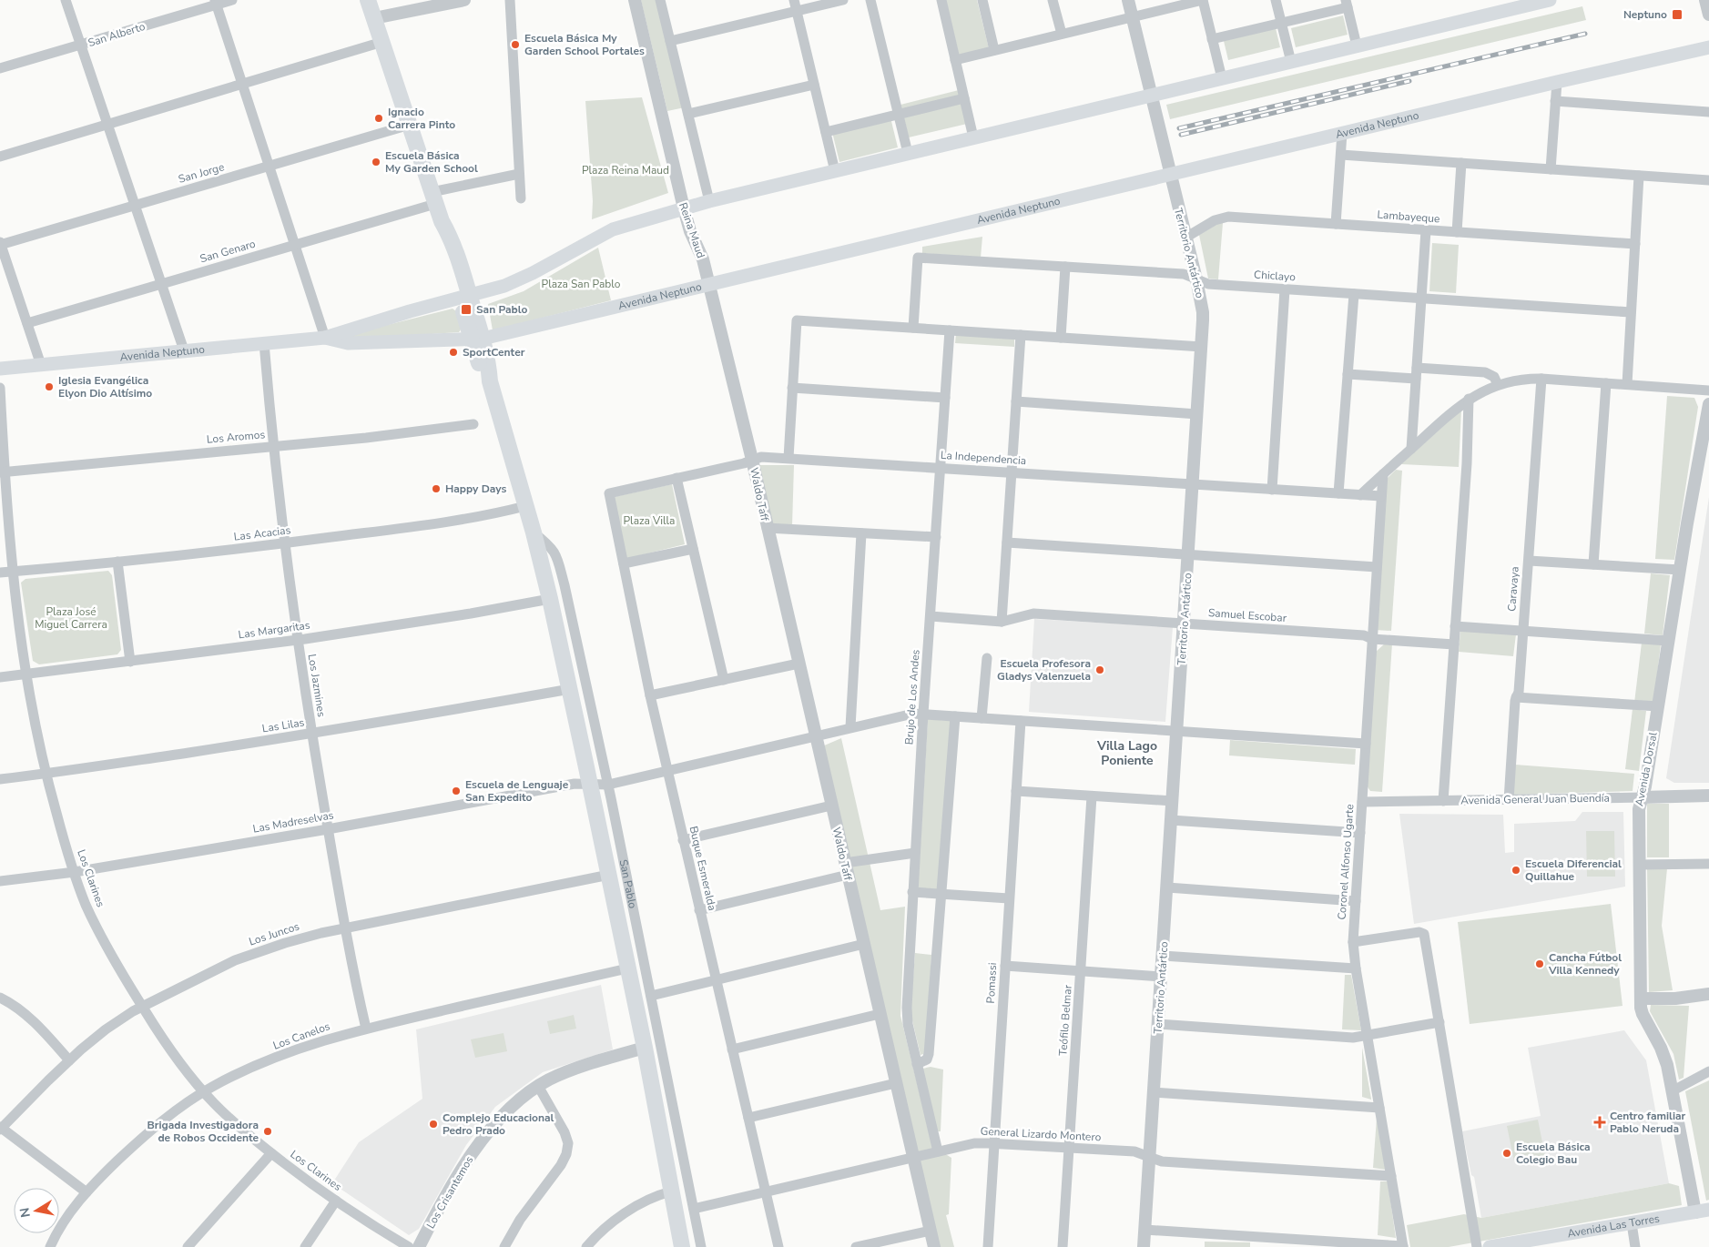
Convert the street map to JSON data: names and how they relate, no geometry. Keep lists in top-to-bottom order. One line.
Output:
{"streets":{"main road":["Avenida Neptuno","San Pablo","Avenida Las Torres"],"street":["San Alberto","San Jorge","Lambayeque","Reina Maud","San Genaro","Territorio Antártico","Chiclayo","Los Aromos","La Independencia","Waldo Taff","Las Acacias","Caravaya","Samuel Escobar","Las Margaritas","Los Jazmines","Brujo de Los Andes","Las Lilas","Avenida Dorsal","Avenida General Juan Buendía","Las Madreselvas","Coronel Alfonso Ugarte","Buque Esmeralda","Los Clarines","Los Juncos","Pomassi","Teófilo Belmar","Los Canelos","General Lizardo Montero","Los Crisantemos"]},"crossings":[["Avenida Neptuno","Reina Maud"],["Avenida Neptuno","Territorio Antártico"],["Avenida Neptuno","Los Jazmines"],["Avenida Neptuno","San Pablo"],["San Jorge","San Pablo"],["Lambayeque","Territorio Antártico"],["Reina Maud","La Independencia"],["Reina Maud","Waldo Taff"],["San Genaro","San Pablo"],["Territorio Antártico","Chiclayo"],["Territorio Antártico","La Independencia"],["Territorio Antártico","Samuel Escobar"],["Territorio Antártico","Las Madreselvas"],["Territorio Antártico","General Lizardo Montero"],["Los Aromos","Los Jazmines"],["Los Aromos","Los Clarines"],["La Independencia","Waldo Taff"],["La Independencia","Brujo de Los Andes"],["La Independencia","Coronel Alfonso Ugarte"],["La Independencia","Buque Esmeralda"],["Waldo Taff","Las Madreselvas"],["Waldo Taff","General Lizardo Montero"],["Las Acacias","Los Jazmines"],["Las Acacias","Los Clarines"],["Las Acacias","San Pablo"],["Caravaya","Avenida General Juan Buendía"],["Samuel Escobar","Brujo de Los Andes"],["Samuel Escobar","Coronel Alfonso Ugarte"],["Las Margaritas","Los Jazmines"],["Las Margaritas","Los Clarines"],["Las Margaritas","San Pablo"],["Los Jazmines","Las Lilas"],["Los Jazmines","Las Madreselvas"],["Los Jazmines","Los Juncos"],["Los Jazmines","Los Canelos"],["Brujo de Los Andes","Las Madreselvas"],["Brujo de Los Andes","General Lizardo Montero"],["Las Lilas","Los Clarines"],["Las Lilas","San Pablo"],["Avenida Dorsal","Avenida General Juan Buendía"],["Avenida Dorsal","Avenida Las Torres"],["Avenida General Juan Buendía","Coronel Alfonso Ugarte"],["Las Madreselvas","Coronel Alfonso Ugarte"],["Las Madreselvas","Buque Esmeralda"],["Las Madreselvas","Los Clarines"],["Las Madreselvas","San Pablo"],["Las Madreselvas","Pomassi"],["Coronel Alfonso Ugarte","General Lizardo Montero"],["Buque Esmeralda","General Lizardo Montero"],["Los Clarines","Los Juncos"],["Los Clarines","Los Canelos"],["San Pablo","Los Juncos"],["San Pablo","Los Canelos"],["San Pablo","General Lizardo Montero"],["San Pablo","Los Crisantemos"],["Pomassi","General Lizardo Montero"],["Teófilo Belmar","General Lizardo Montero"]],"districts":["Villa Lago Poniente"],"parks":["Plaza Reina Maud","Plaza San Pablo","Plaza Villa","Plaza José Miguel Carrera"],"places":{"transit":["Neptuno","San Pablo"],"other":["Escuela Básica My Garden School Portales","Ignacio Carrera Pinto","Escuela Básica My Garden School","SportCenter","Iglesia Evangélica Elyon Dio Altísimo","Happy Days","Escuela Profesora Gladys Valenzuela","Escuela de Lenguaje San Expedito","Escuela Diferencial Quillahue","Cancha Fútbol Villa Kennedy","Complejo Educacional Pedro Prado","Brigada Investigadora de Robos Occidente","Escuela Básica Colegio Bau"],"health":["Centro familiar Pablo Neruda"]},"north":"left"}
